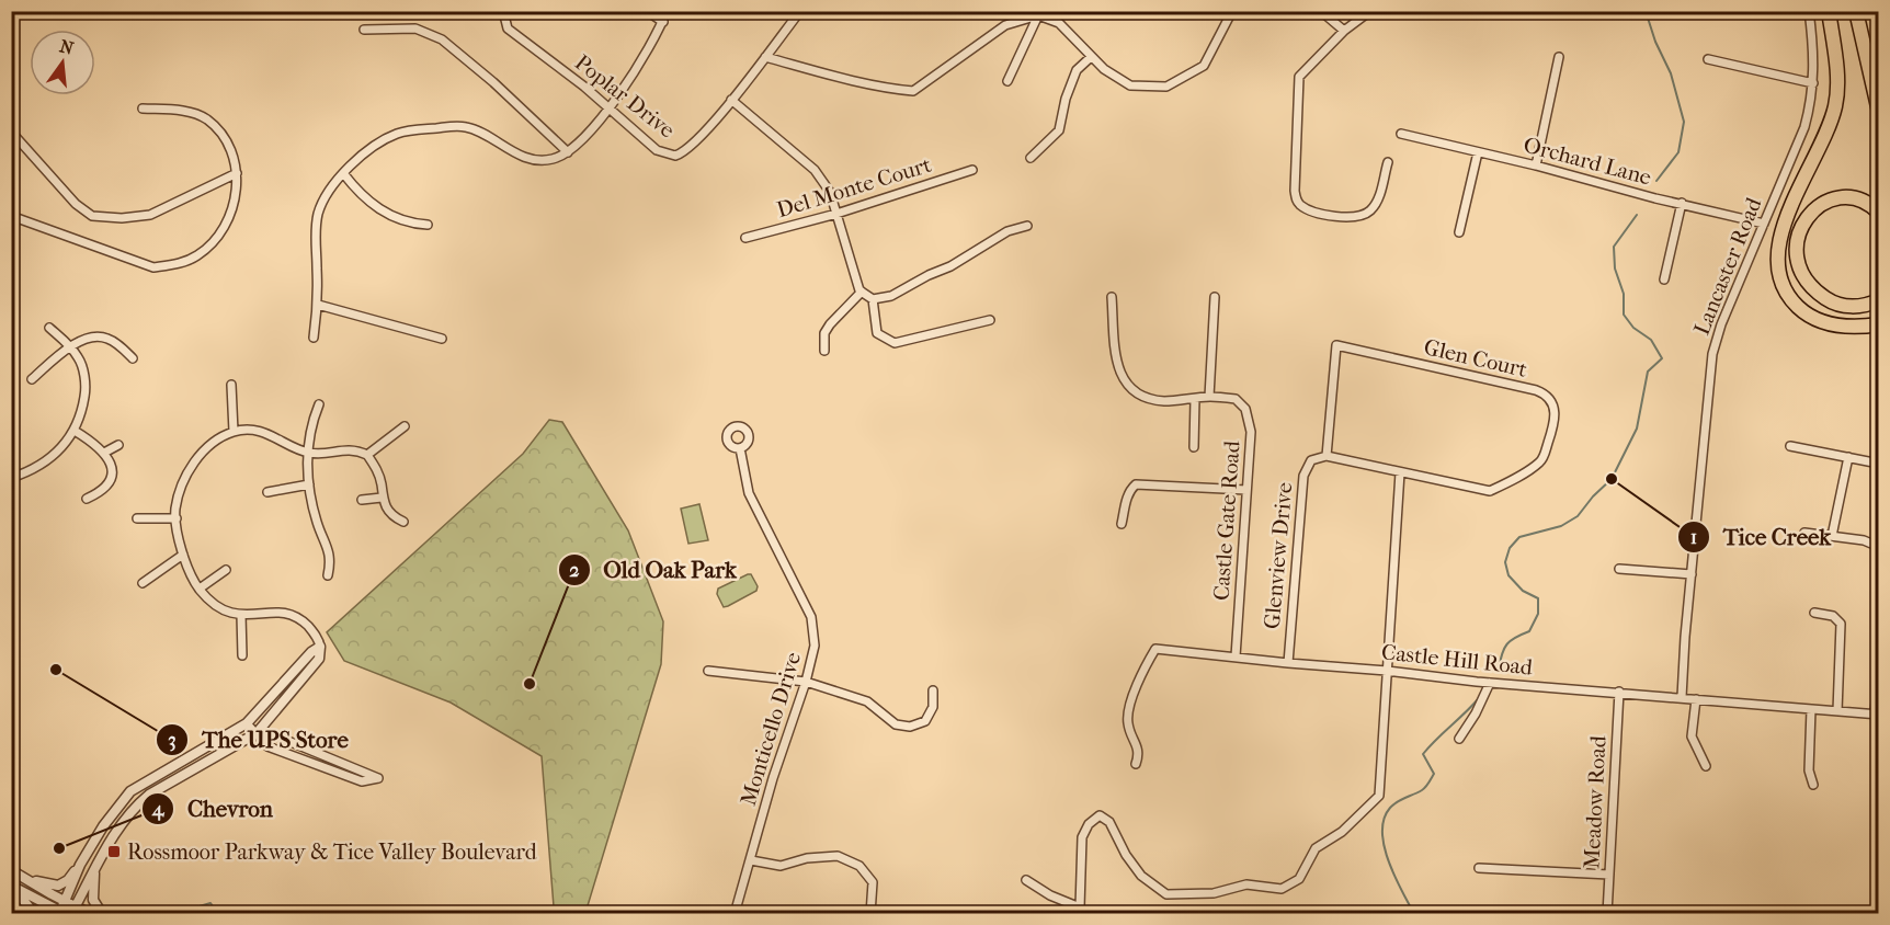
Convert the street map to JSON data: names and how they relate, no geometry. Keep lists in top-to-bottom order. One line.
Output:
{"streets":{"street":["Poplar Drive","Orchard Lane","Del Monte Court","Lancaster Road","Glen Court","Castle Gate Road","Glenview Drive","Castle Hill Road","Monticello Drive","Meadow Road"]},"crossings":[["Orchard Lane","Lancaster Road"],["Lancaster Road","Castle Hill Road"],["Glen Court","Glenview Drive"],["Castle Gate Road","Castle Hill Road"],["Glenview Drive","Castle Hill Road"],["Castle Hill Road","Meadow Road"]],"places":{"other":["Tice Creek","The UPS Store","Old Oak Park","Chevron"],"transit":["Rossmoor Parkway & Tice Valley Boulevard"]},"north":"top"}
